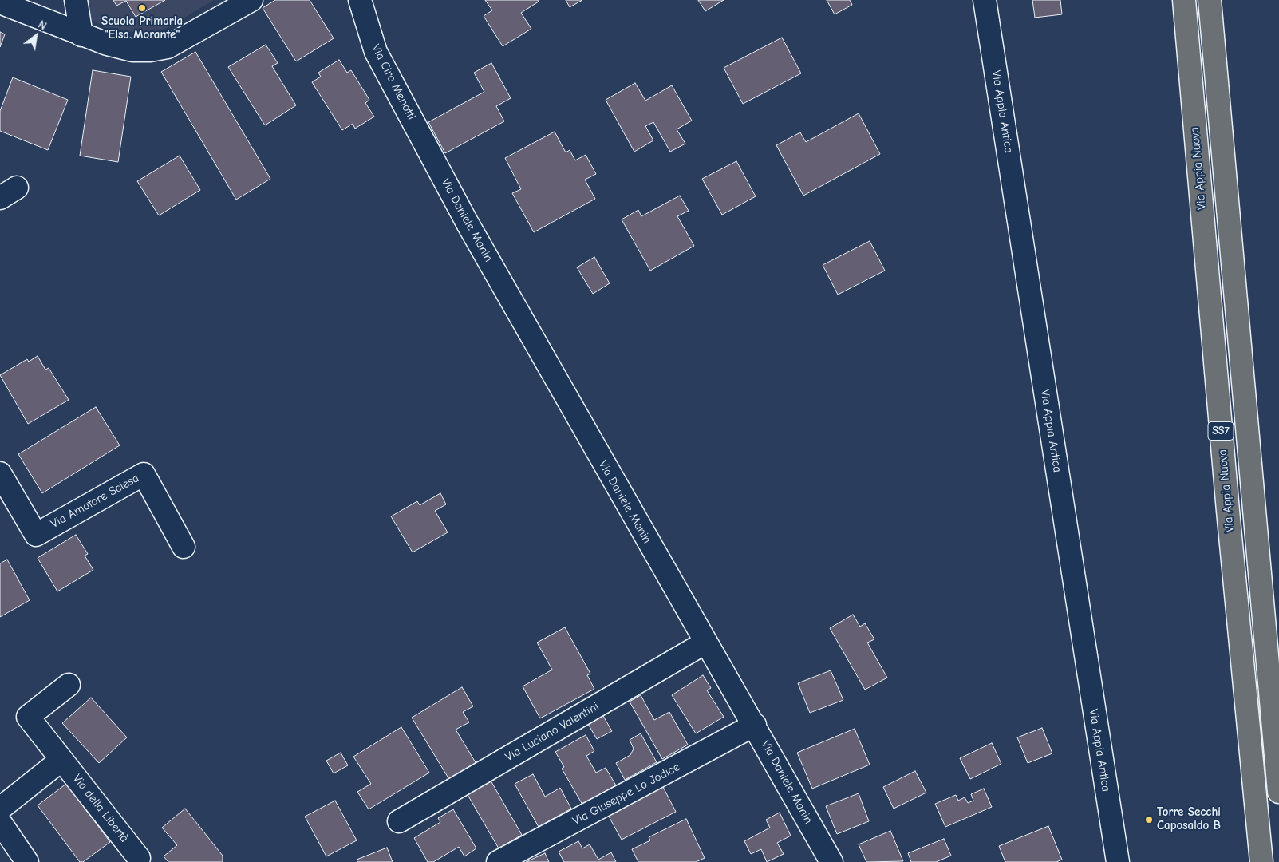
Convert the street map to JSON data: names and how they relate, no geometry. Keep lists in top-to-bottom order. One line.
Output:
{"streets":{"main road":["Via Appia Nuova","SS7"],"street":["Via Ciro Menotti","Via Appia Antica","Via Daniele Manin","Via Amatore Sciesa","Via Luciano Valentini","Via Giuseppe Lo Jodice","Via della Libertà"]},"crossings":[["Via Ciro Menotti","Via Daniele Manin"],["Via Daniele Manin","Via Luciano Valentini"],["Via Daniele Manin","Via Giuseppe Lo Jodice"]],"places":["Scuola Primaria \"Elsa Morante\"","Torre Secchi Caposaldo B"],"north":"top right"}
